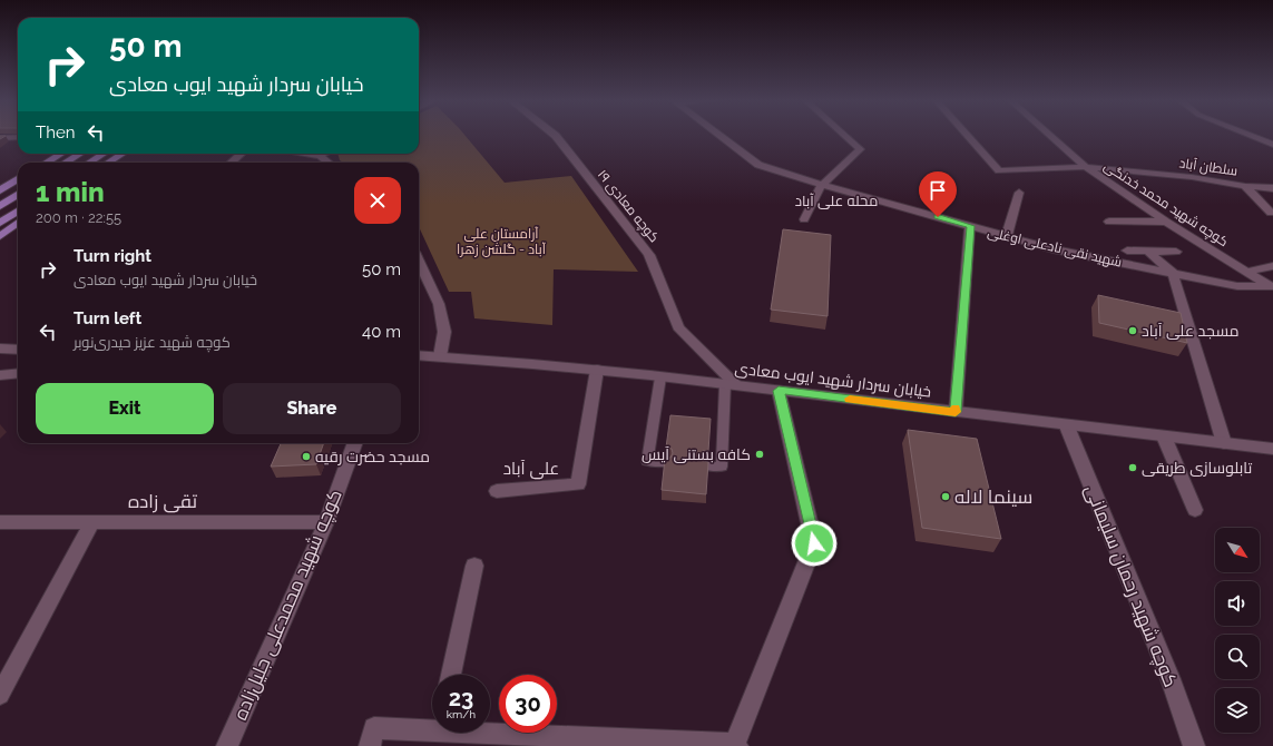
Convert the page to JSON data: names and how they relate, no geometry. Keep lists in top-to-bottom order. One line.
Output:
{"streets":{"street":["سلطان آباد","کوچه شهید محمد خدنگی","کوچه معادی ۱۹","شهید نقی نادعلی اوغلی","خیابان سردار شهید ایوب معادی","تقی زاده","کوچه شهید رحمان سلیمانی","کوچه شهید محمدعلی جلیل‌زاده"]},"crossings":[["سلطان آباد","کوچه شهید محمد خدنگی"],["کوچه شهید محمد خدنگی","شهید نقی نادعلی اوغلی"],["کوچه معادی ۱۹","خیابان سردار شهید ایوب معادی"],["خیابان سردار شهید ایوب معادی","کوچه شهید رحمان سلیمانی"],["تقی زاده","کوچه شهید محمدعلی جلیل‌زاده"]],"districts":["محله علی آباد","علی آباد"],"parks":["آرامستان علی آباد - گلشن زهرا"],"places":["مسجد علی آباد","کافه بستنی آیس","مسجد حضرت رقیه","تابلوسازی طریقی","سینما لاله"],"north":"bottom right","page":{"turn":["50 m","خیابان سردار شهید ایوب معادی"],"then":"Then","heading":["1 min","200 m · 22:55"],"list":[{"name":"Turn right","note":"خیابان سردار شهید ایوب معادی","value":"50 m"},{"name":"Turn left","note":"کوچه شهید عزیز حیدری‌نوبر","value":"40 m"}],"buttons":["Exit","Share"],"speed":"23 km/h","limit":"30"}}
